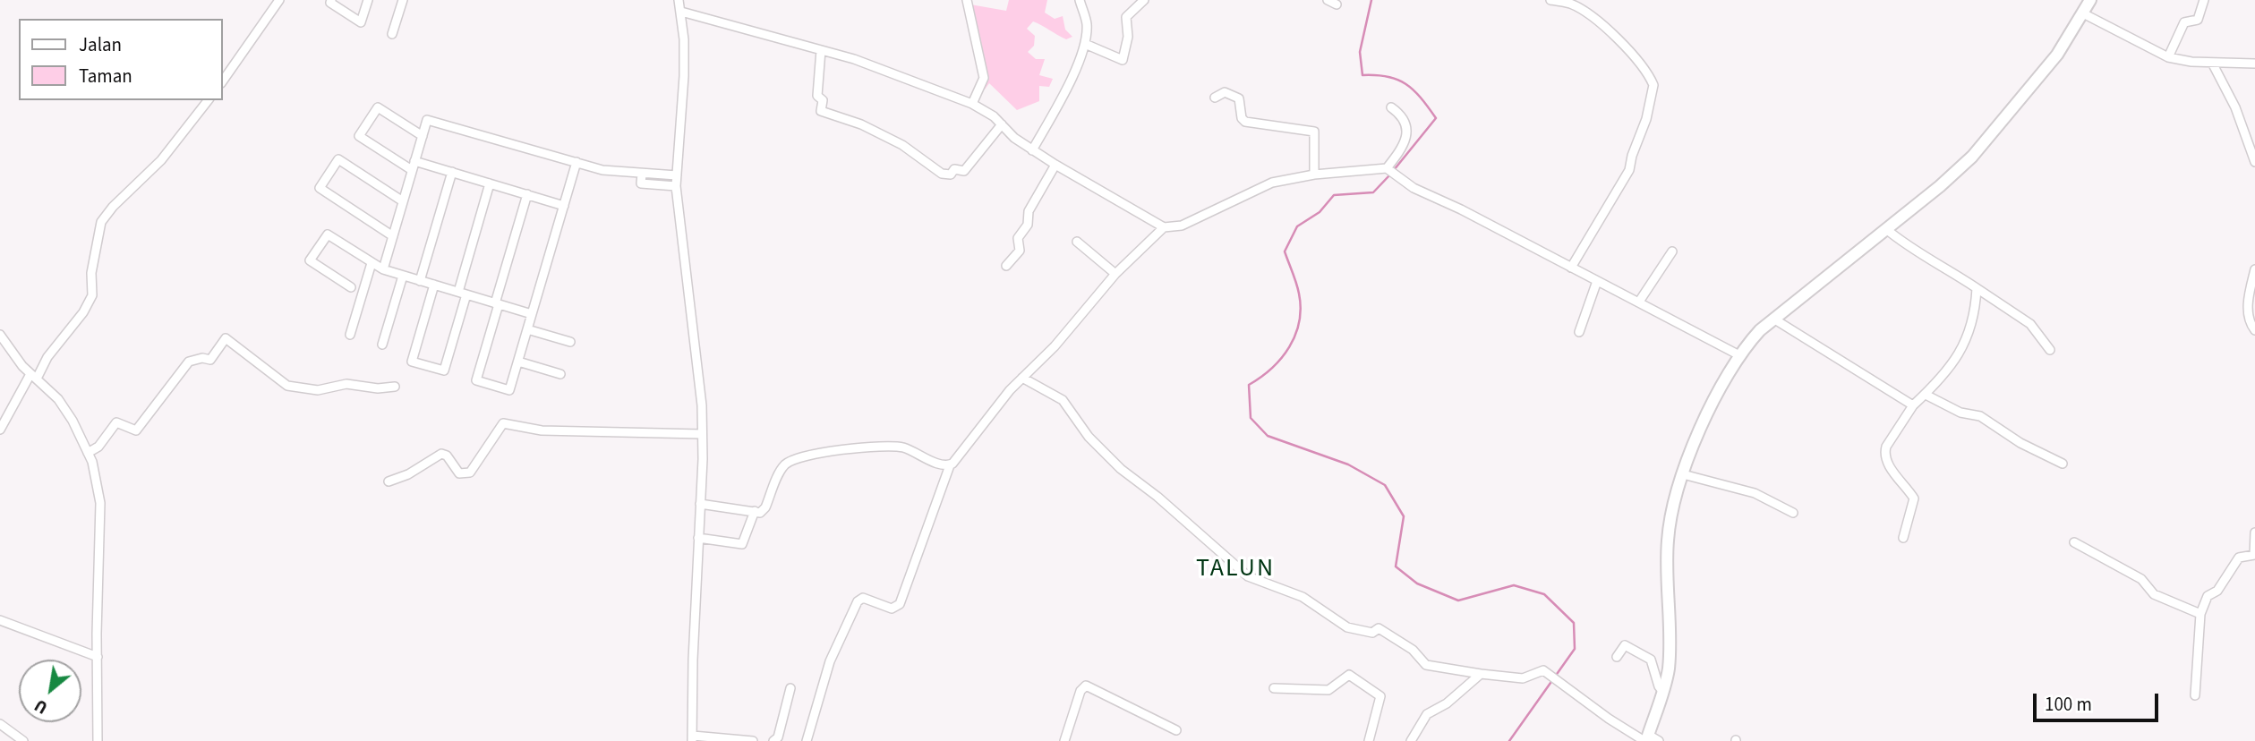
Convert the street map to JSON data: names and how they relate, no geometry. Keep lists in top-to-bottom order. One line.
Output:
{"districts":["TALUN"],"legend":["Jalan","Taman"],"scale_bar":"100 m","north":"bottom left"}
